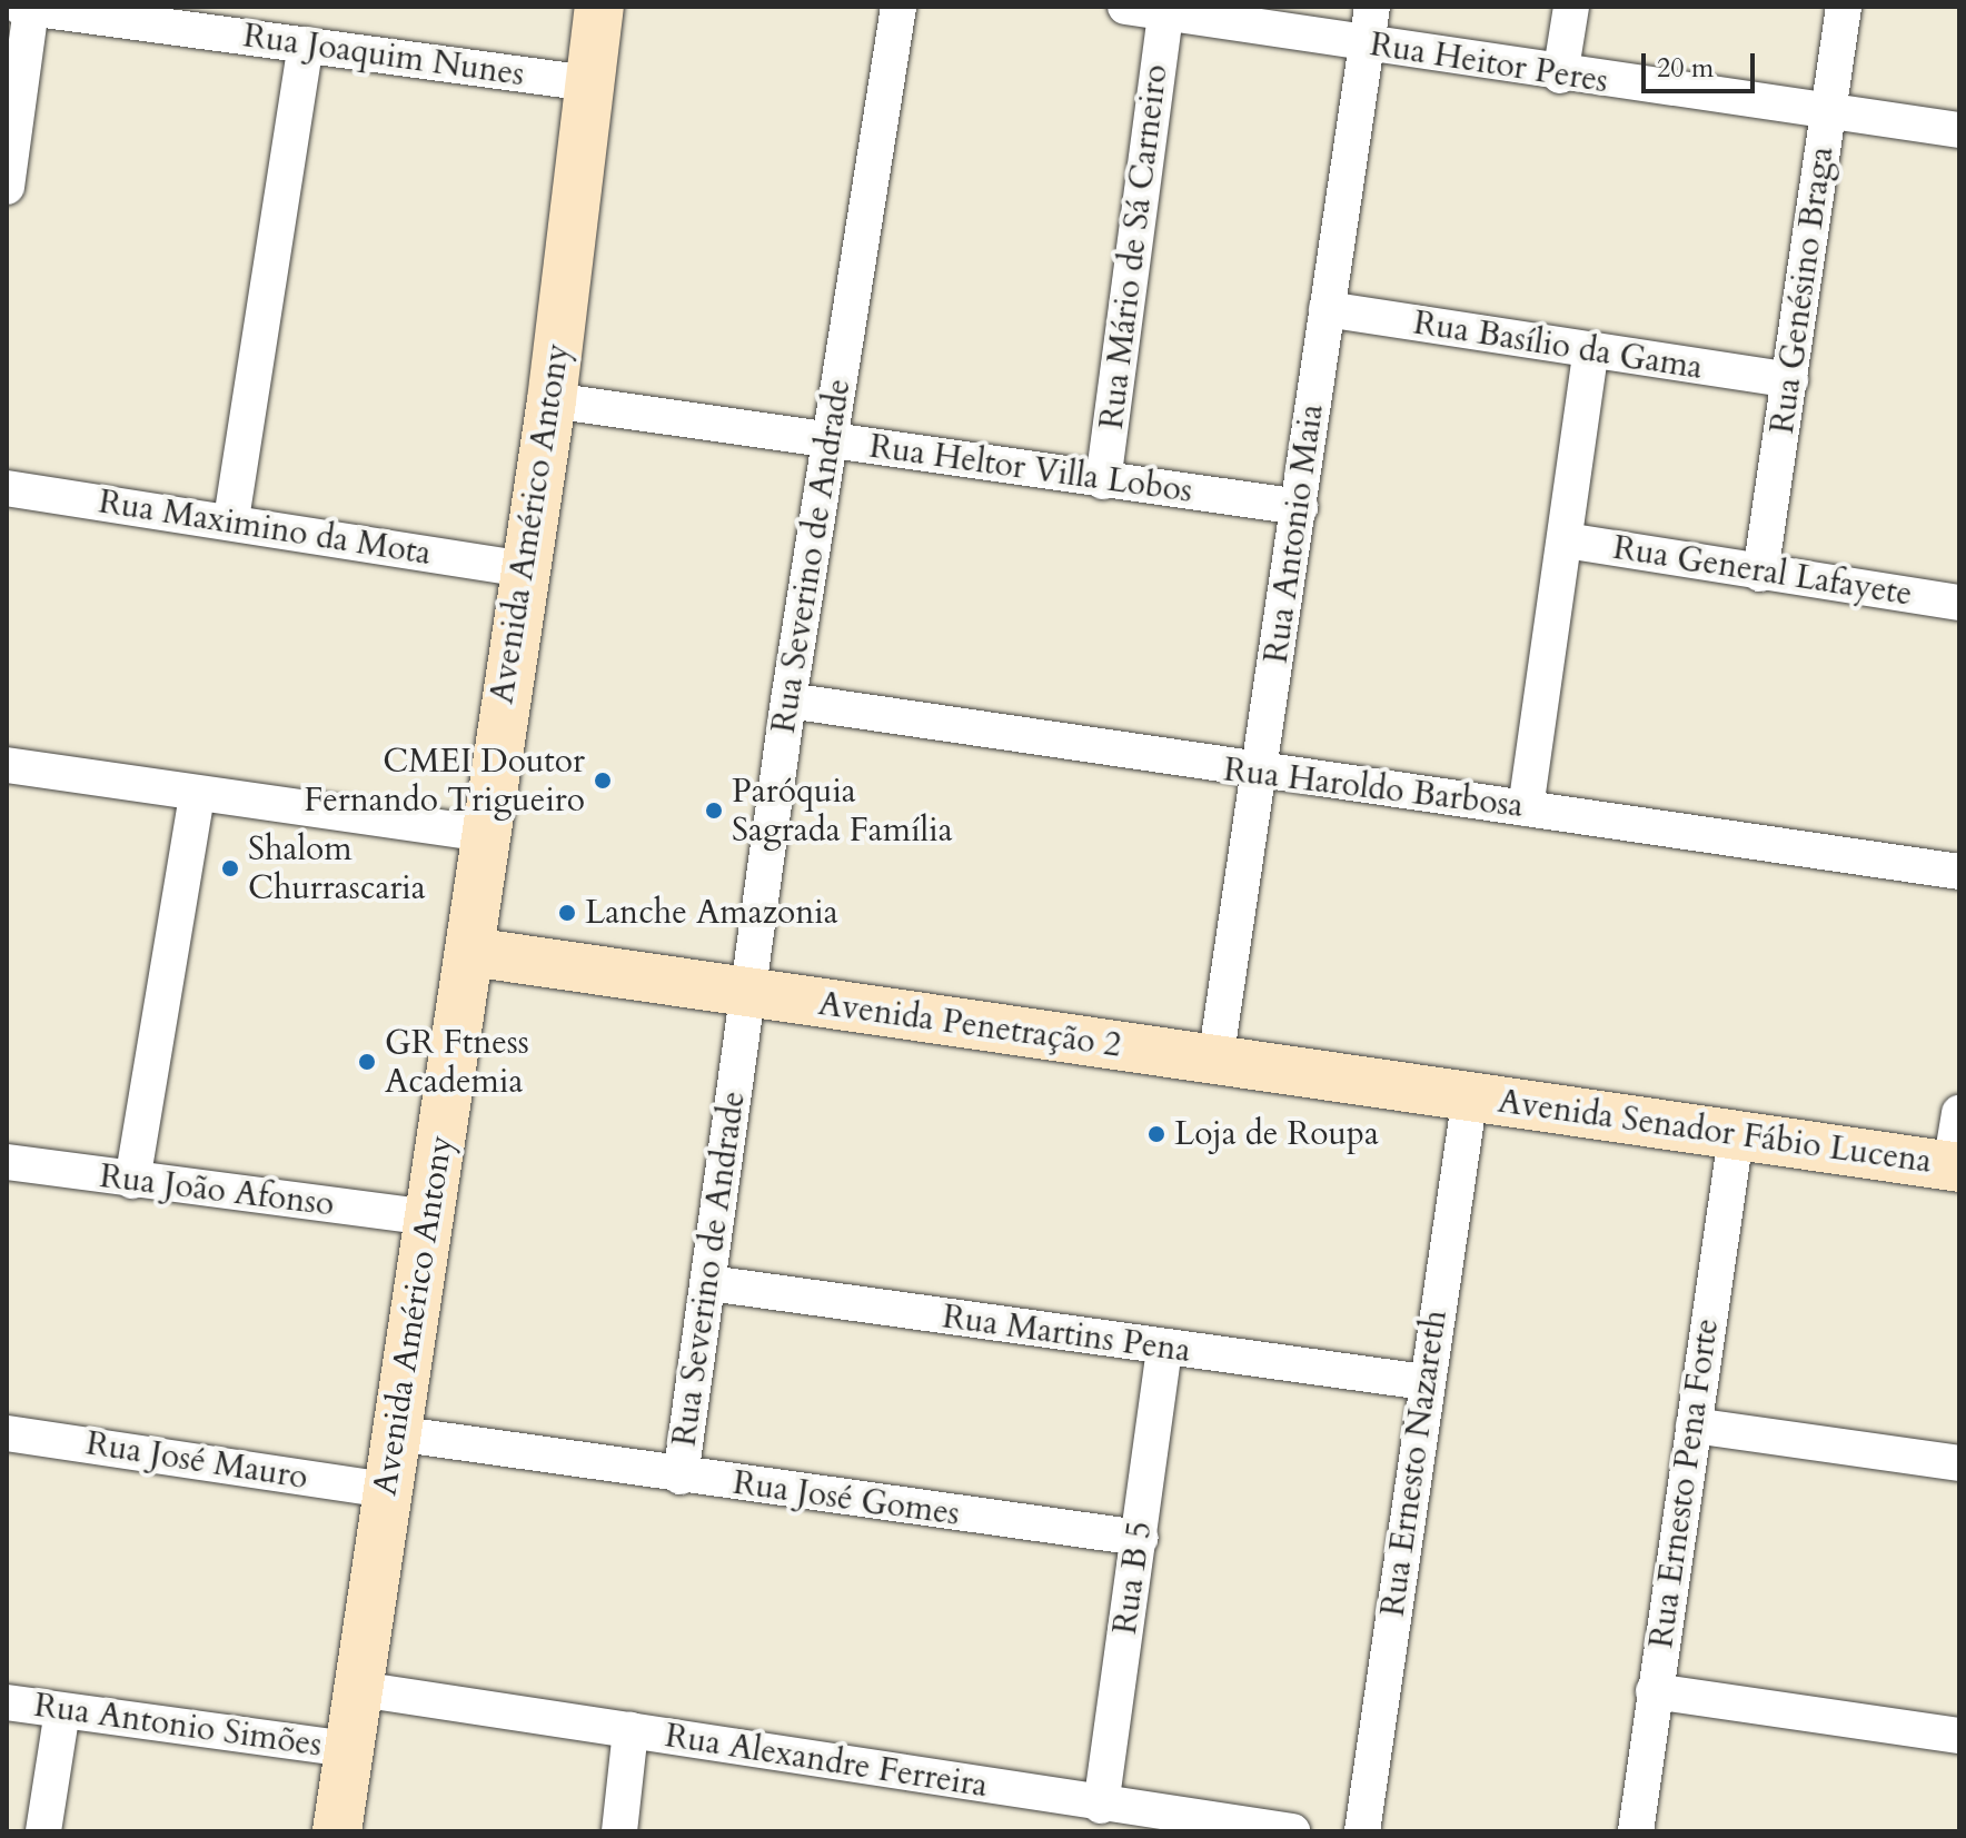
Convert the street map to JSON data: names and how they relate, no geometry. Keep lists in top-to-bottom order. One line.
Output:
{"streets":{"street":["Rua Joaquim Nunes","Rua Heitor Peres","Rua Mário de Sá Carneiro","Rua Genésino Braga","Rua Basílio da Gama","Rua Heltor Villa Lobos","Avenida Américo Antony","Rua Maximino da Mota","Rua Antonio Maia","Rua Severino de Andrade","Rua General Lafayete","Rua Haroldo Barbosa","Avenida Penetração 2","Avenida Senador Fábio Lucena","Rua João Afonso","Rua Martins Pena","Rua José Mauro","Rua Ernesto Nazareth","Rua Ernesto Pena Forte","Rua José Gomes","Rua B 5","Rua Antonio Simões","Rua Alexandre Ferreira"]},"crossings":[["Rua Joaquim Nunes","Avenida Américo Antony"],["Rua Heitor Peres","Rua Mário de Sá Carneiro"],["Rua Heitor Peres","Rua Genésino Braga"],["Rua Heitor Peres","Rua Antonio Maia"],["Rua Mário de Sá Carneiro","Rua Heltor Villa Lobos"],["Rua Genésino Braga","Rua Basílio da Gama"],["Rua Genésino Braga","Rua General Lafayete"],["Rua Basílio da Gama","Rua Antonio Maia"],["Rua Heltor Villa Lobos","Avenida Américo Antony"],["Rua Heltor Villa Lobos","Rua Antonio Maia"],["Rua Heltor Villa Lobos","Rua Severino de Andrade"],["Avenida Américo Antony","Rua Maximino da Mota"],["Avenida Américo Antony","Avenida Penetração 2"],["Avenida Américo Antony","Rua João Afonso"],["Avenida Américo Antony","Rua José Mauro"],["Avenida Américo Antony","Rua José Gomes"],["Avenida Américo Antony","Rua Antonio Simões"],["Avenida Américo Antony","Rua Alexandre Ferreira"],["Rua Antonio Maia","Rua Haroldo Barbosa"],["Rua Antonio Maia","Avenida Penetração 2"],["Rua Severino de Andrade","Rua Haroldo Barbosa"],["Rua Severino de Andrade","Avenida Penetração 2"],["Rua Severino de Andrade","Rua Martins Pena"],["Rua Severino de Andrade","Rua José Gomes"],["Avenida Penetração 2","Avenida Senador Fábio Lucena"],["Avenida Penetração 2","Rua Ernesto Nazareth"],["Avenida Senador Fábio Lucena","Rua Ernesto Nazareth"],["Avenida Senador Fábio Lucena","Rua Ernesto Pena Forte"],["Rua Martins Pena","Rua Ernesto Nazareth"],["Rua Martins Pena","Rua B 5"],["Rua José Gomes","Rua B 5"],["Rua B 5","Rua Alexandre Ferreira"]],"places":["CMEI Doutor Fernando Trigueiro","Paróquia Sagrada Família","Shalom Churrascaria","Lanche Amazonia","GR Ftness Academia","Loja de Roupa"],"scale_bar":"20 m"}
